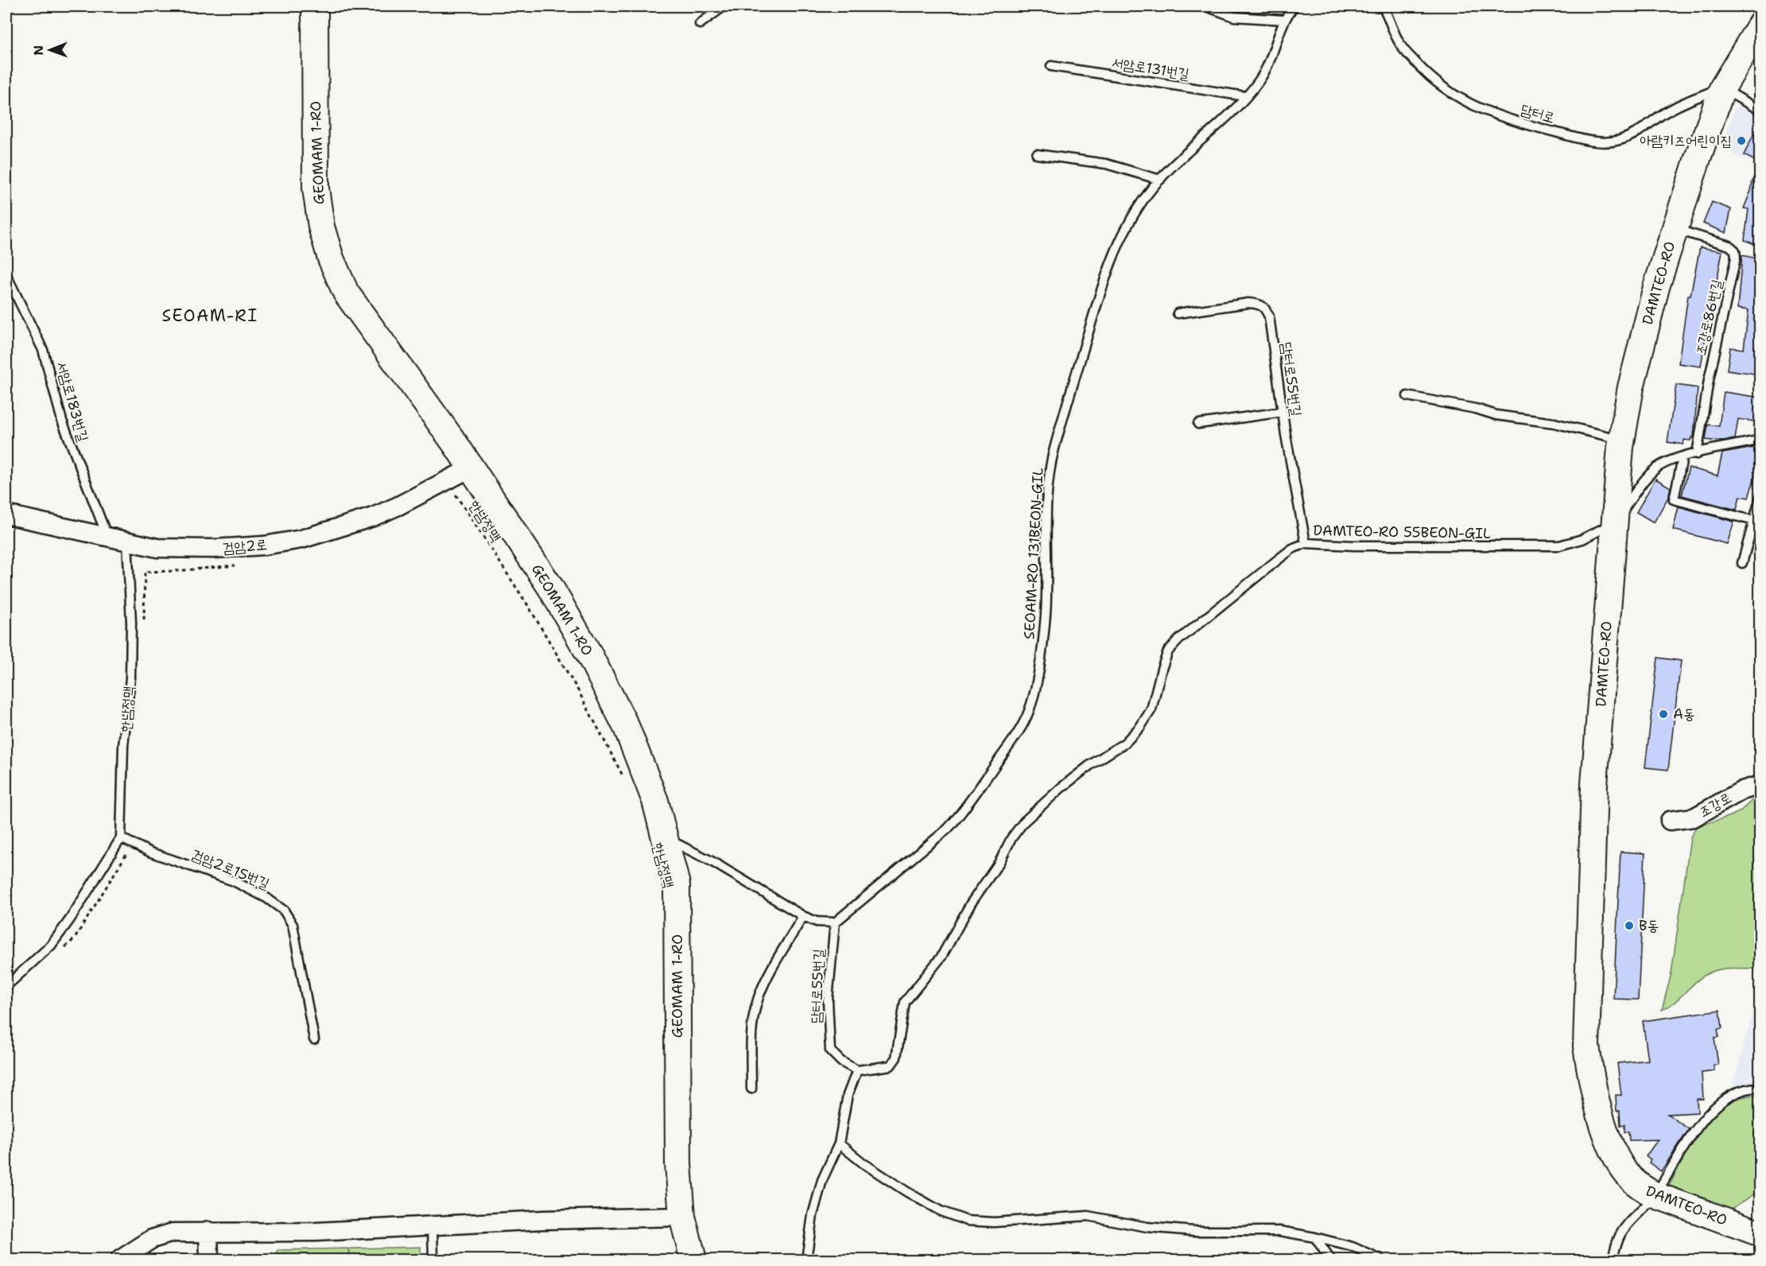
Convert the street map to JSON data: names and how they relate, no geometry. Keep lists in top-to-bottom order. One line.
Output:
{"streets":{"street":["GEOMAM 1-RO","DAMTEO-RO","검암2로","조강로"],"lane":["서암로131번길","담터로","조강로86번길","담터로55번길","서암로183번길","DAMTEO-RO 55BEON-GIL","SEOAM-RO 131BEON-GIL","검암2로15번길"],"path":["한남정맥"]},"crossings":[["서암로131번길","SEOAM-RO 131BEON-GIL"],["담터로","DAMTEO-RO"],["GEOMAM 1-RO","검암2로"],["DAMTEO-RO","조강로86번길"],["DAMTEO-RO","DAMTEO-RO 55BEON-GIL"],["담터로55번길","DAMTEO-RO 55BEON-GIL"],["담터로55번길","SEOAM-RO 131BEON-GIL"],["서암로183번길","검암2로"]],"districts":["SEOAM-RI"],"places":["아람키즈어린이집","A동","B동"],"north":"left"}
